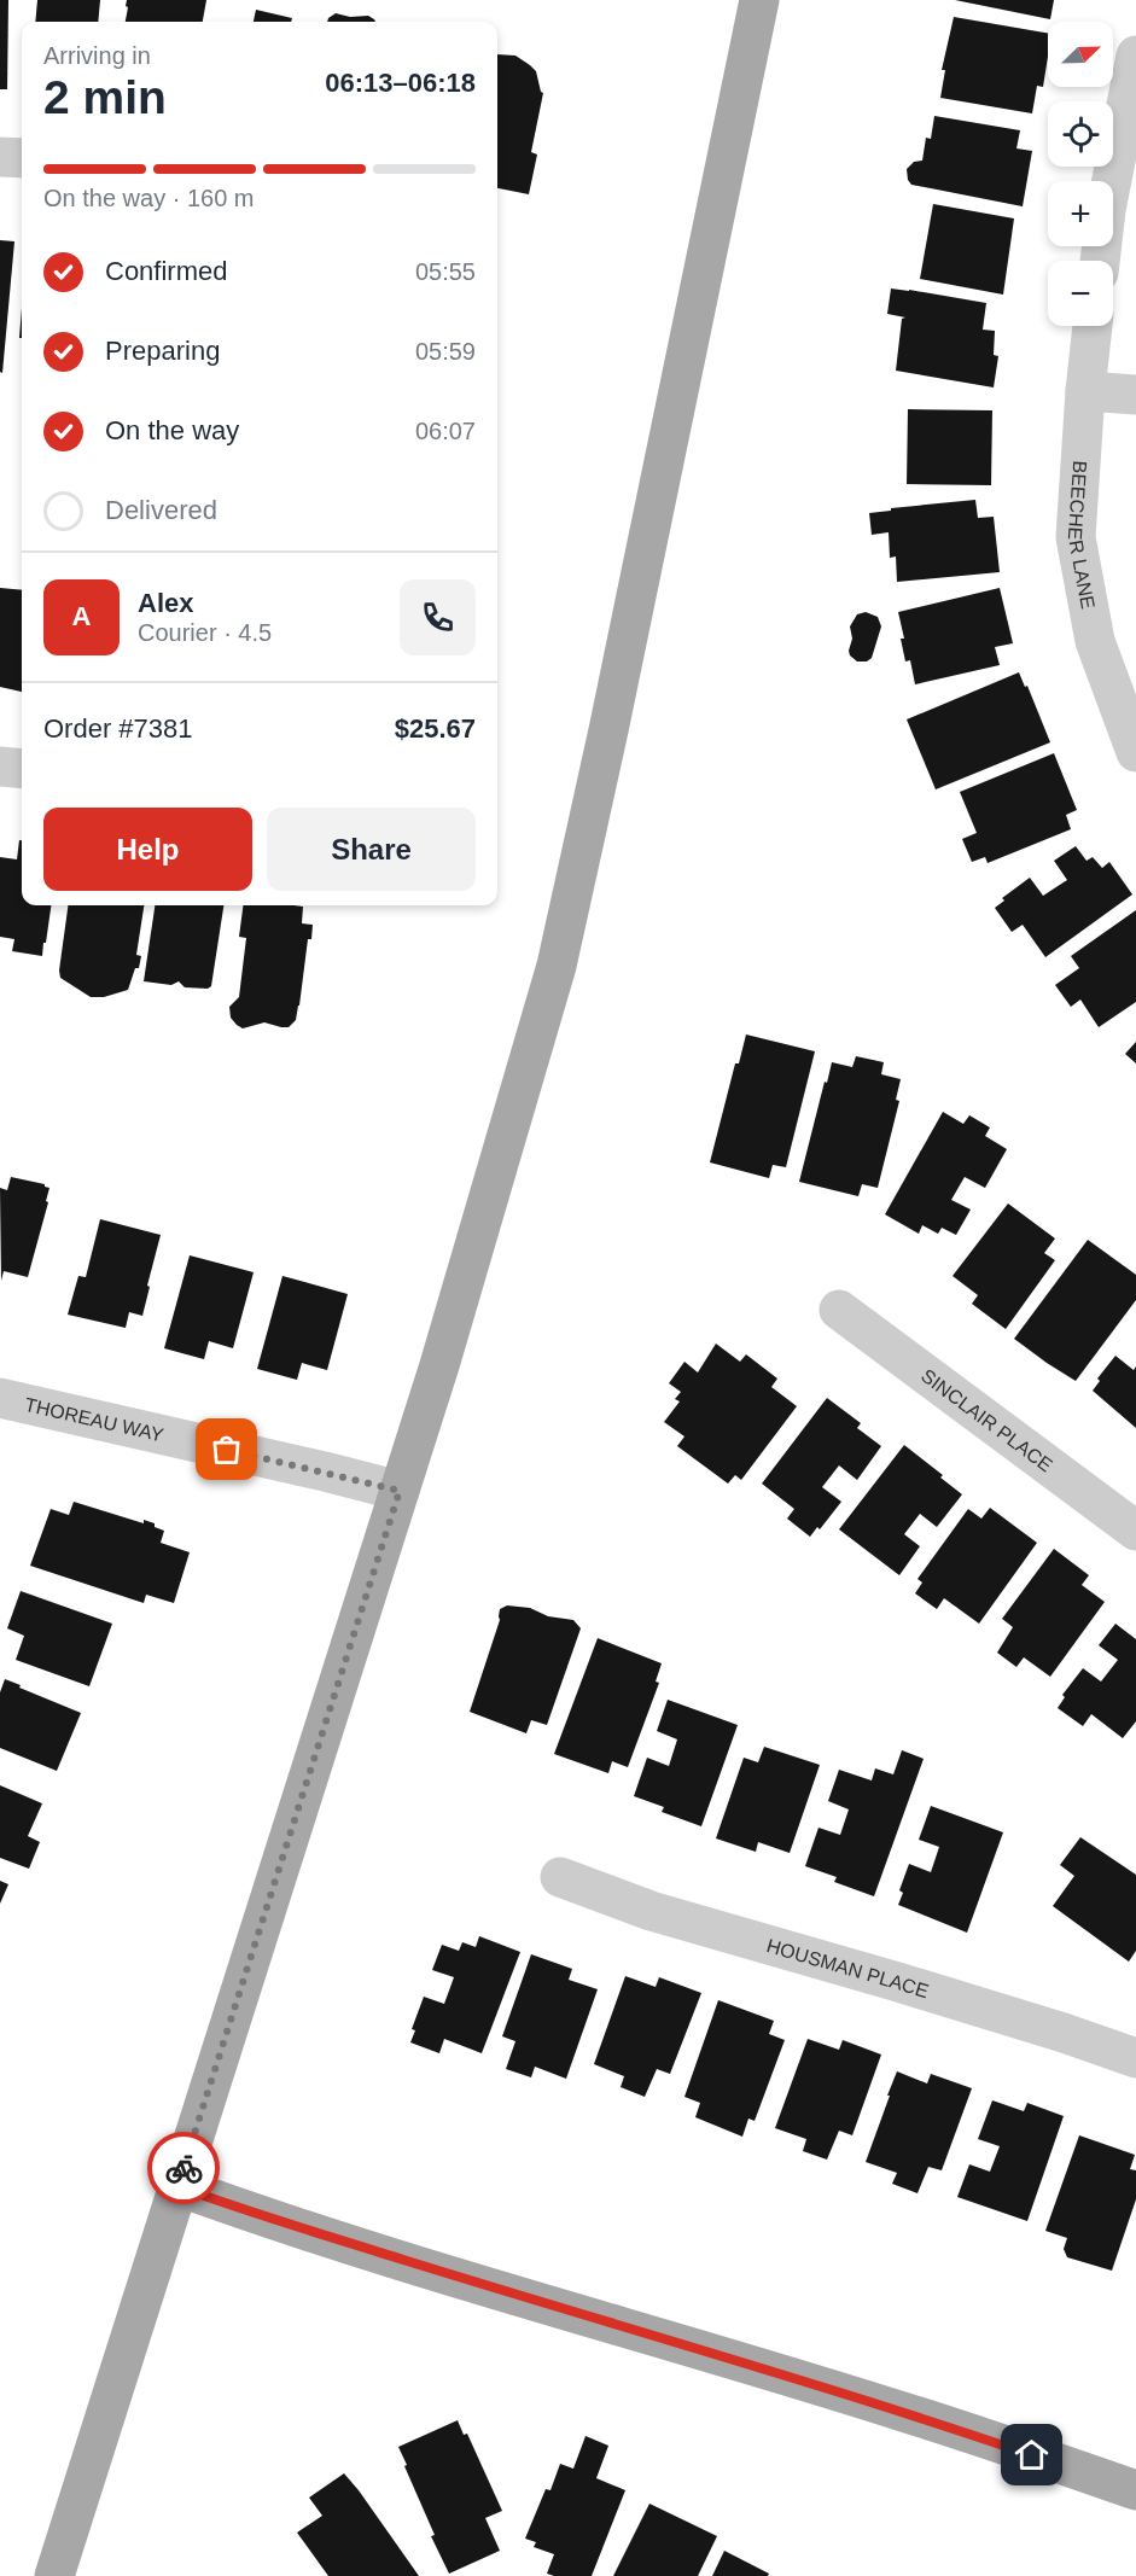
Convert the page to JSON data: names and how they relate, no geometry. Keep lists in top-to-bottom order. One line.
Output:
{"streets":{"street":["BEECHER LANE","THOREAU WAY","SINCLAIR PLACE","HOUSMAN PLACE"]},"north":"top right","page":{"map_buttons":["+","−"],"heading":["2 min","Arriving in","06:13–06:18"],"panel":["Alex","Courier · 4.5","Order #7381","$25.67"],"bar":"On the way · 160 m","list":[["Confirmed","05:55"],["Preparing","05:59"],["On the way","06:07"],"Delivered"],"round":"A","buttons":["Help","Share"]}}
